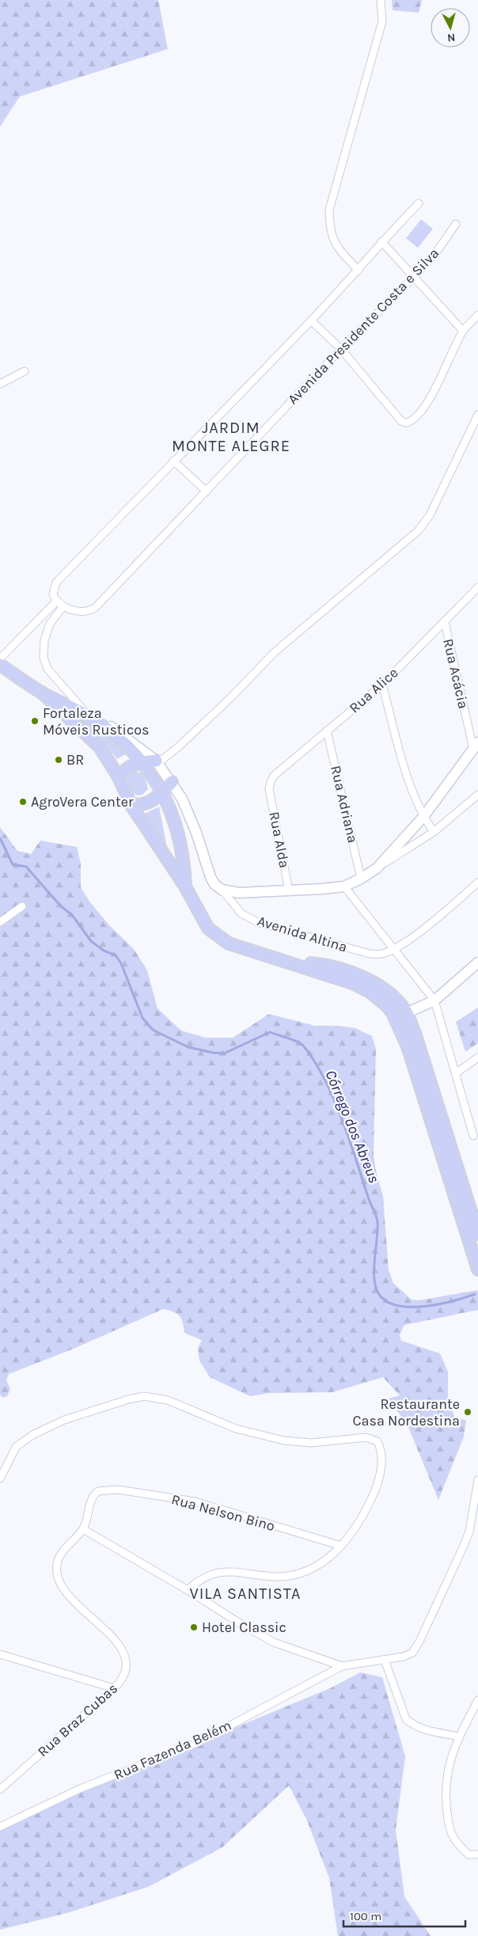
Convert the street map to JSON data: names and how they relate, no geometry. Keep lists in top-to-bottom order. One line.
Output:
{"streets":{"street":["Avenida Presidente Costa e Silva","Rua Acácia","Rua Alice","Rua Adriana","Rua Alda","Avenida Altina","Rua Nelson Bino","Rua Braz Cubas","Rua Fazenda Belém"]},"crossings":[["Rua Acácia","Rua Alice"],["Rua Alice","Rua Adriana"],["Rua Alice","Rua Alda"],["Rua Nelson Bino","Rua Braz Cubas"]],"districts":["JARDIM MONTE ALEGRE","VILA SANTISTA"],"water":["Córrego dos Abreus"],"places":["Fortaleza Móveis Rusticos","BR","AgroVera Center","Restaurante Casa Nordestina","Hotel Classic"],"scale_bar":"100 m","north":"bottom"}
